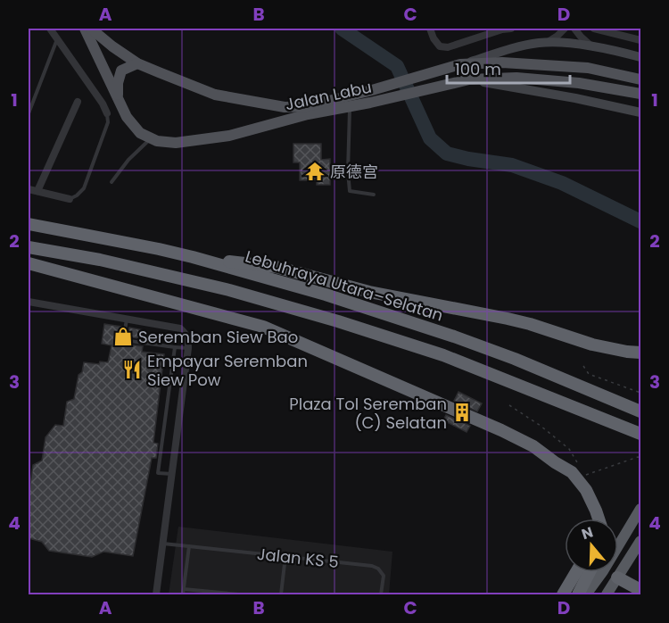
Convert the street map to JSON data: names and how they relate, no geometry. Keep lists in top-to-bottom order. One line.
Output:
{"streets":{"highway":["Lebuhraya Utara–Selatan"],"main road":["Jalan Labu"],"lane":["Jalan KS 5"]},"places":{"temple":["原德宫"],"shop":["Seremban Siew Bao"],"restaurant":["Empayar Seremban Siew Pow"],"building":["Plaza Tol Seremban (C) Selatan"]},"scale_bar":"100 m","north":"top","grid":{"columns":["A","B","C","D"],"rows":["1","2","3","4"]}}
